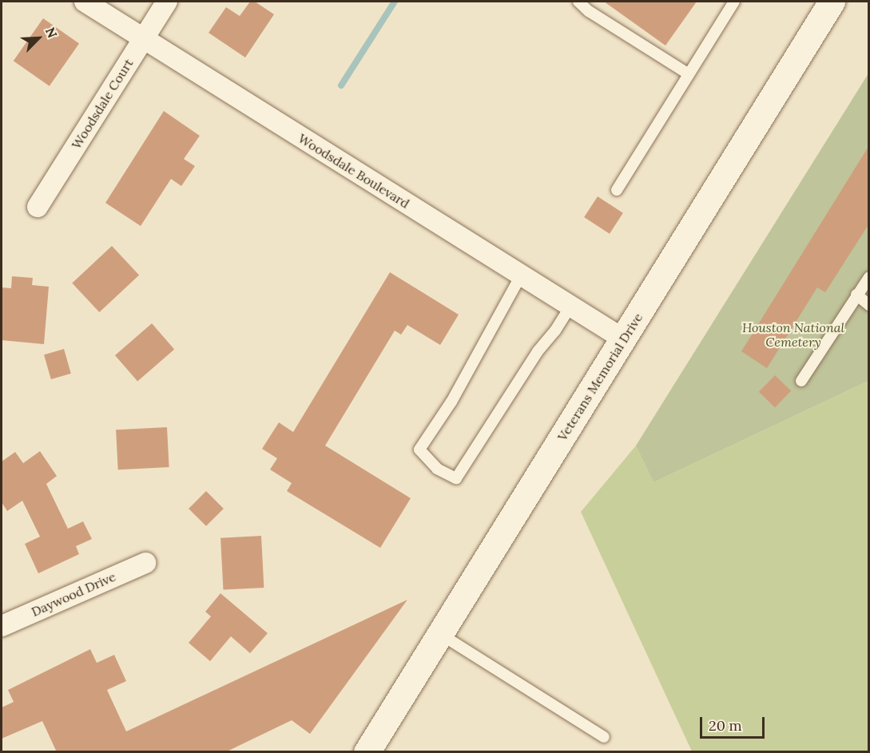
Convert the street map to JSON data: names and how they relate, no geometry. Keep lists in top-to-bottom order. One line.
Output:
{"streets":{"main road":["Veterans Memorial Drive"],"street":["Woodsdale Court","Woodsdale Boulevard","Daywood Drive"]},"crossings":[["Woodsdale Court","Woodsdale Boulevard"],["Woodsdale Boulevard","Veterans Memorial Drive"]],"parks":["Houston National Cemetery"],"scale_bar":"20 m","north":"top right"}
